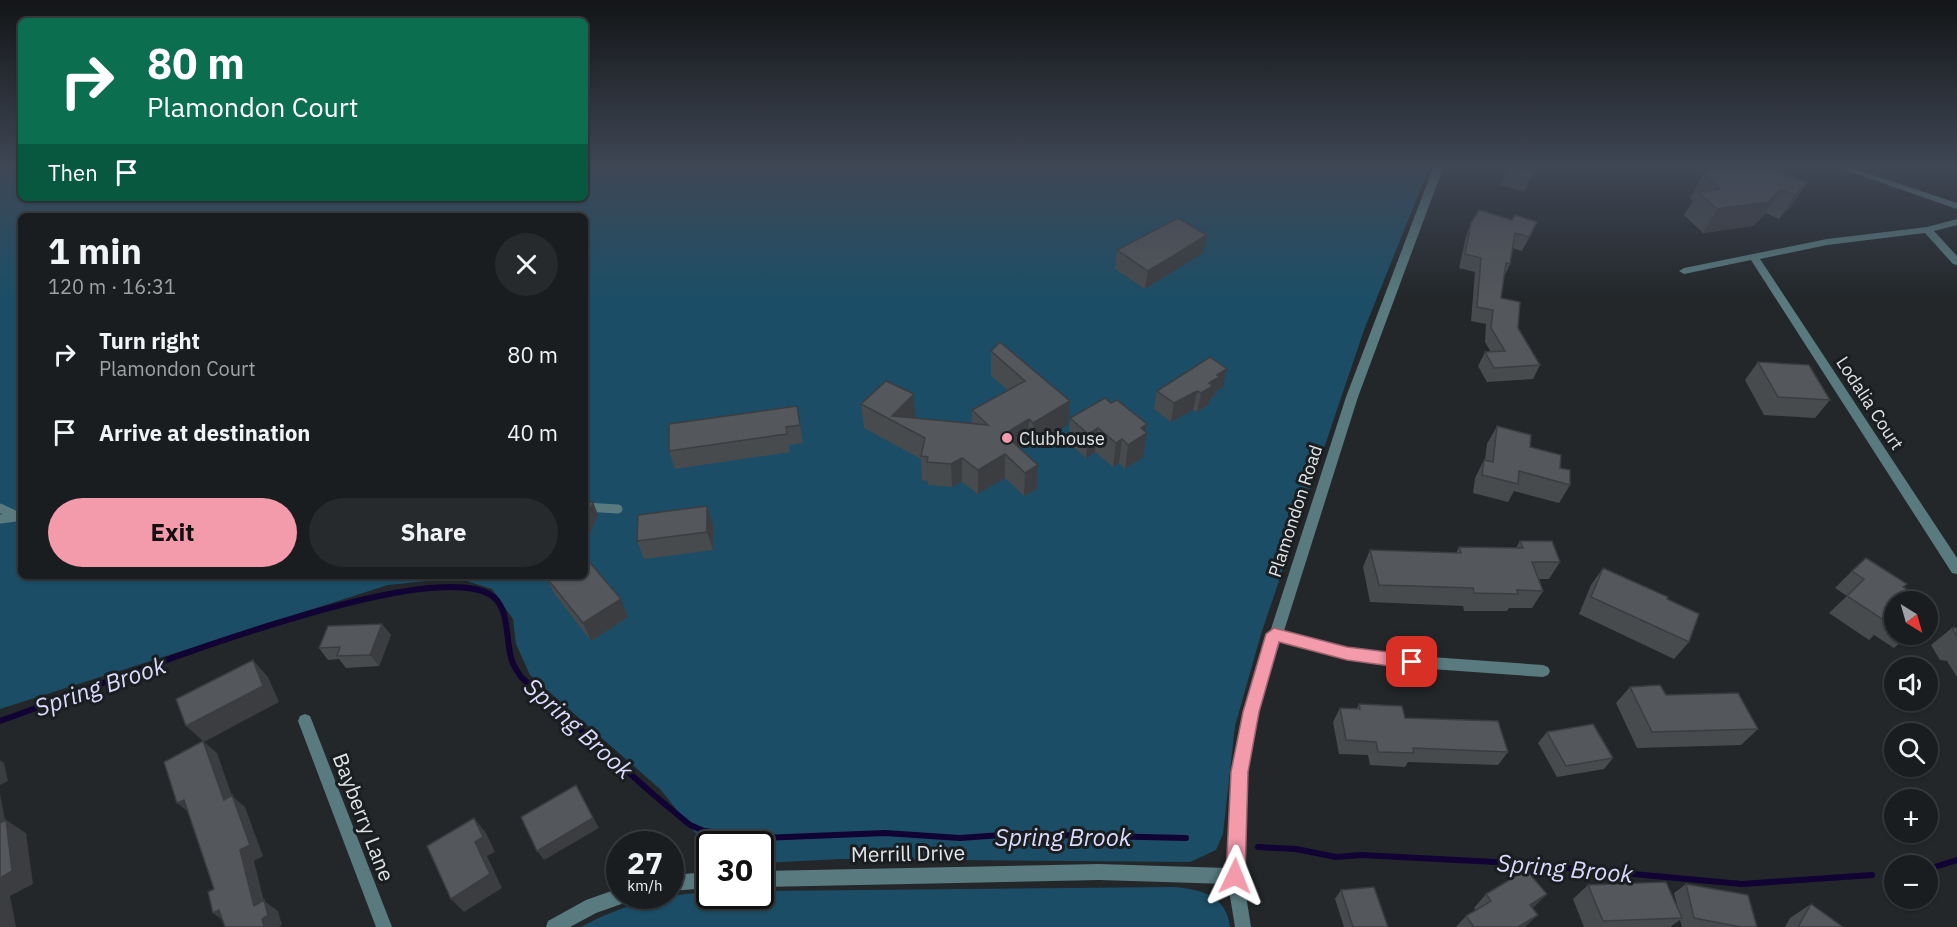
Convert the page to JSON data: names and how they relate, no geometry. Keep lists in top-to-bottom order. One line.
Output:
{"streets":{"street":["Lodalia Court","Plamondon Road","Bayberry Lane","Merrill Drive"]},"crossings":[["Plamondon Road","Merrill Drive"]],"water":["Spring Brook"],"places":["Clubhouse"],"north":"bottom right","page":{"turn":["80 m","Plamondon Court"],"then":"Then","heading":["1 min","120 m · 16:31"],"list":[{"name":"Turn right","note":"Plamondon Court","value":"80 m"},{"name":"Arrive at destination","value":"40 m"}],"buttons":["Exit","Share"],"map_buttons":["+","−"],"speed":"27 km/h","limit":"30"}}
